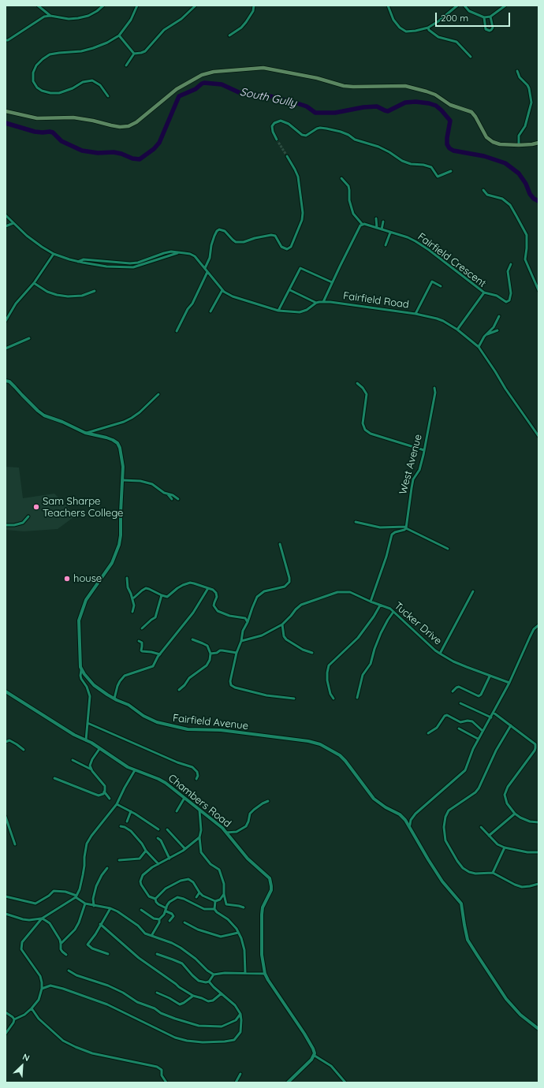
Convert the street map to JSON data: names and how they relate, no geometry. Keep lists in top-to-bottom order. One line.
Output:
{"streets":{"street":["Fairfield Crescent","Fairfield Road","West Avenue","Tucker Drive","Fairfield Avenue","Chambers Road"]},"crossings":[["Fairfield Crescent","Fairfield Road"]],"water":["South Gully"],"places":["Sam Sharpe Teachers College","house"],"scale_bar":"200 m","north":"top right"}
